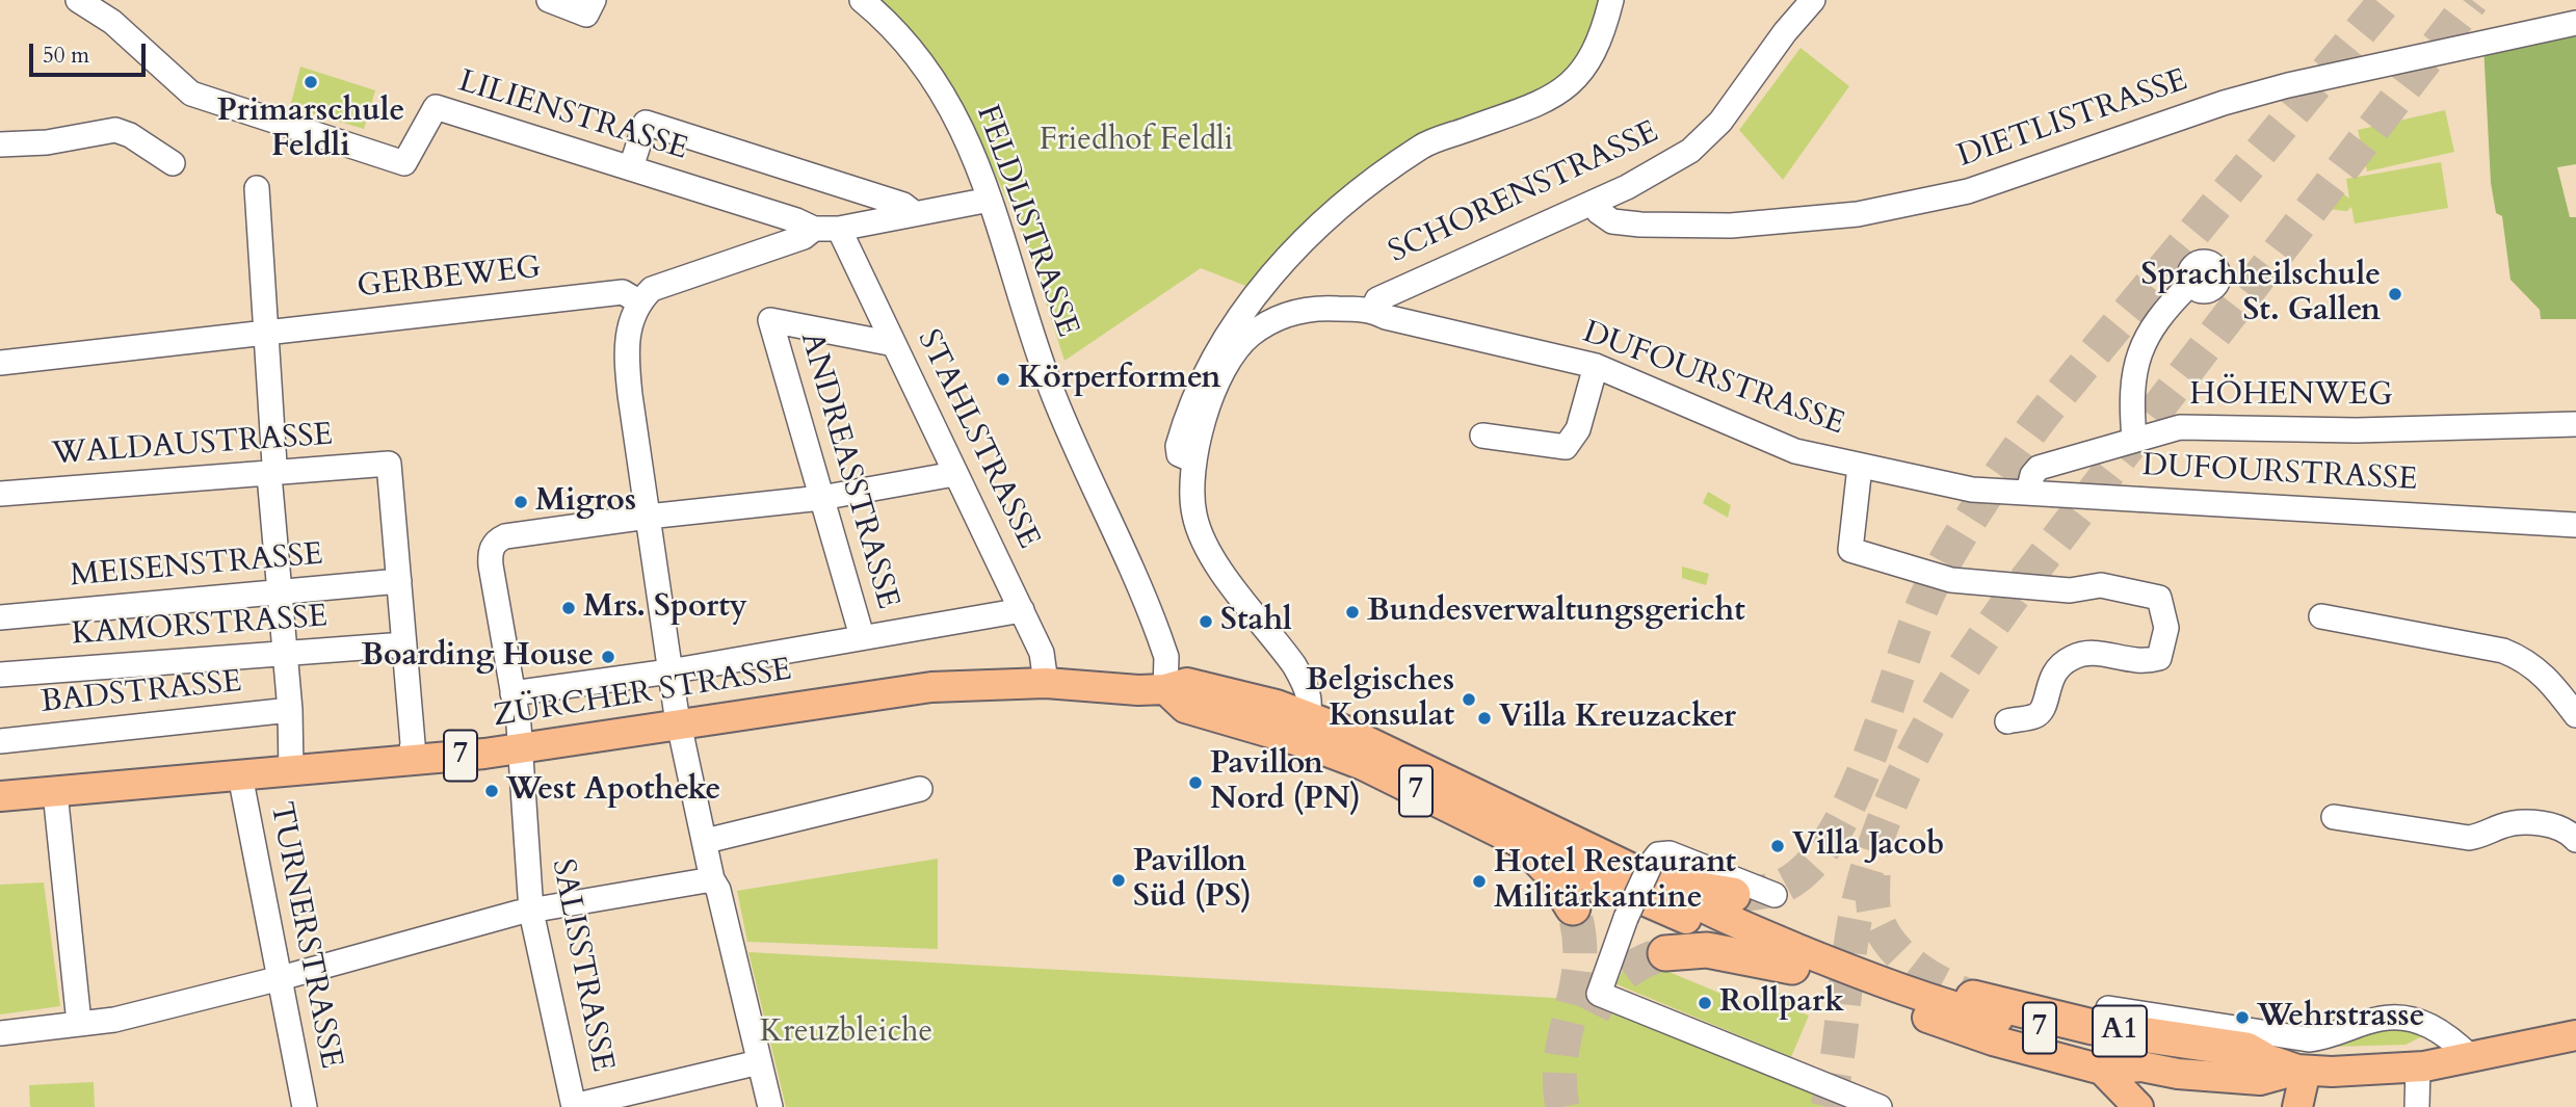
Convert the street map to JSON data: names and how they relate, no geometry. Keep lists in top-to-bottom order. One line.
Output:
{"streets":{"highway":["A1"],"main road":["ZÜRCHER STRASSE","7"],"street":["LILIENSTRASSE","DIETLISTRASSE","SCHORENSTRASSE","FELDLISTRASSE","GERBEWEG","DUFOURSTRASSE","HÖHENWEG","STAHLSTRASSE","WALDAUSTRASSE","ANDREASSTRASSE","MEISENSTRASSE","KAMORSTRASSE","BADSTRASSE","TURNERSTRASSE","SALISSTRASSE"]},"crossings":[["DIETLISTRASSE","SCHORENSTRASSE"],["SCHORENSTRASSE","DUFOURSTRASSE"],["FELDLISTRASSE","ZÜRCHER STRASSE"],["FELDLISTRASSE","7"],["DUFOURSTRASSE","HÖHENWEG"],["DUFOURSTRASSE","7"],["STAHLSTRASSE","ANDREASSTRASSE"],["STAHLSTRASSE","ZÜRCHER STRASSE"],["WALDAUSTRASSE","MEISENSTRASSE"],["ZÜRCHER STRASSE","7"],["ZÜRCHER STRASSE","TURNERSTRASSE"],["ZÜRCHER STRASSE","SALISSTRASSE"],["7","A1"]],"parks":["Friedhof Feldli","Kreuzbleiche"],"places":["Primarschule Feldli","Sprachheilschule St. Gallen","Körperformen","Migros","Mrs. Sporty","Bundesverwaltungsgericht","Stahl","Boarding House","Belgisches Konsulat","Villa Kreuzacker","Pavillon Nord (PN)","West Apotheke","Villa Jacob","Pavillon Süd (PS)","Hotel Restaurant Militärkantine","Rollpark","Wehrstrasse"],"scale_bar":"50 m"}
